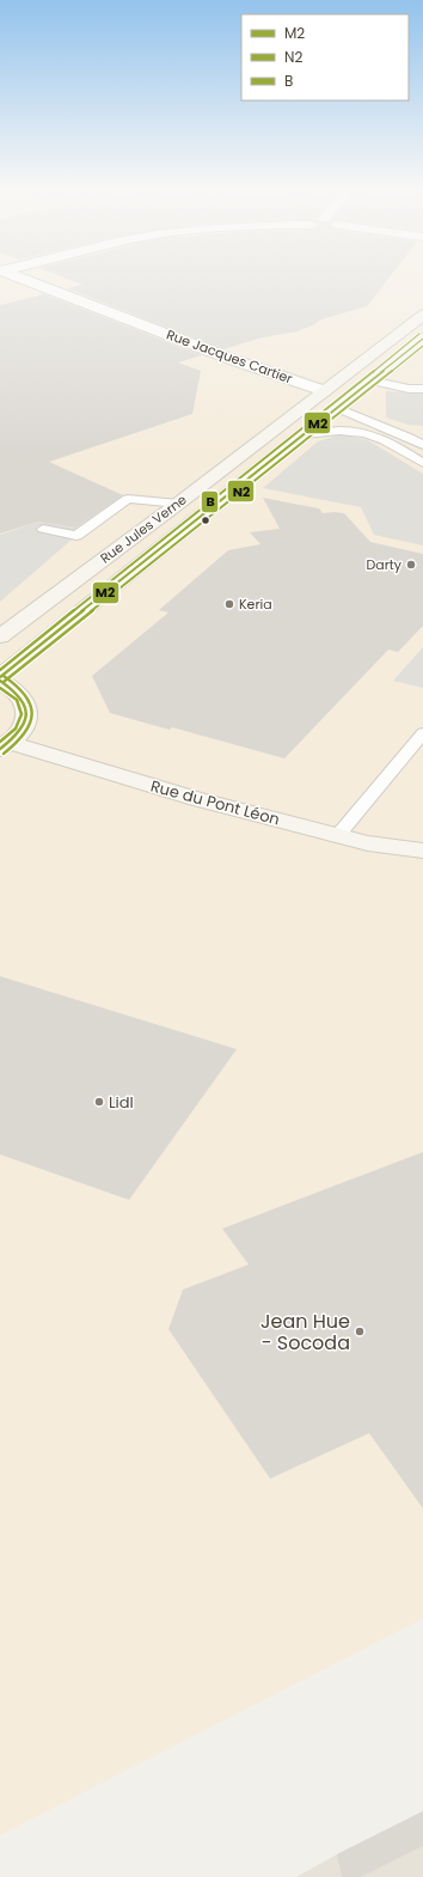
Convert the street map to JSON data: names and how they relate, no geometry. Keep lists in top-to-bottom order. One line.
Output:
{"streets":{"street":["Rue Jacques Cartier","Rue Jules Verne","Rue du Pont Léon"]},"crossings":[["Rue Jacques Cartier","Rue Jules Verne"]],"places":["Darty","Keria","Lidl","Jean Hue - Socoda"],"lines":["transit line B","transit line M2","transit line N2"],"legend":["M2","N2","B"]}
